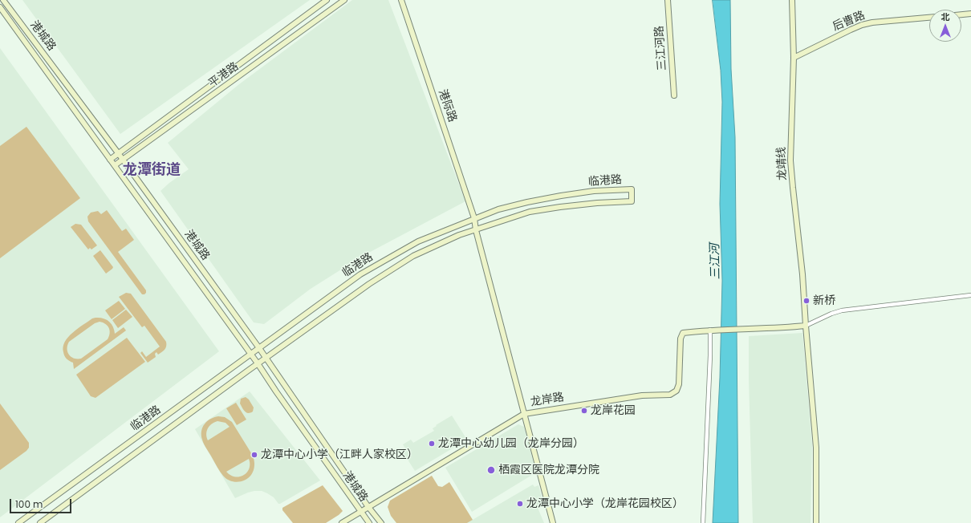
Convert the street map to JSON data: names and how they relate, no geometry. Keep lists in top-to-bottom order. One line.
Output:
{"streets":{"main road":["后曹路","港城路","三江河路","平港路","港际路","龙靖线","临港路","龙岸路"]},"crossings":[["后曹路","龙靖线"],["港城路","平港路"],["港城路","临港路"],["港城路","龙岸路"],["港际路","临港路"],["港际路","龙岸路"]],"districts":["龙潭街道"],"water":["三江河"],"places":["新桥","龙岸花园","龙潭中心幼儿园（龙岸分园）","龙潭中心小学（江畔人家校区）","栖霞区医院龙潭分院","龙潭中心小学（龙岸花园校区）"],"scale_bar":"100 m","north":"top"}
